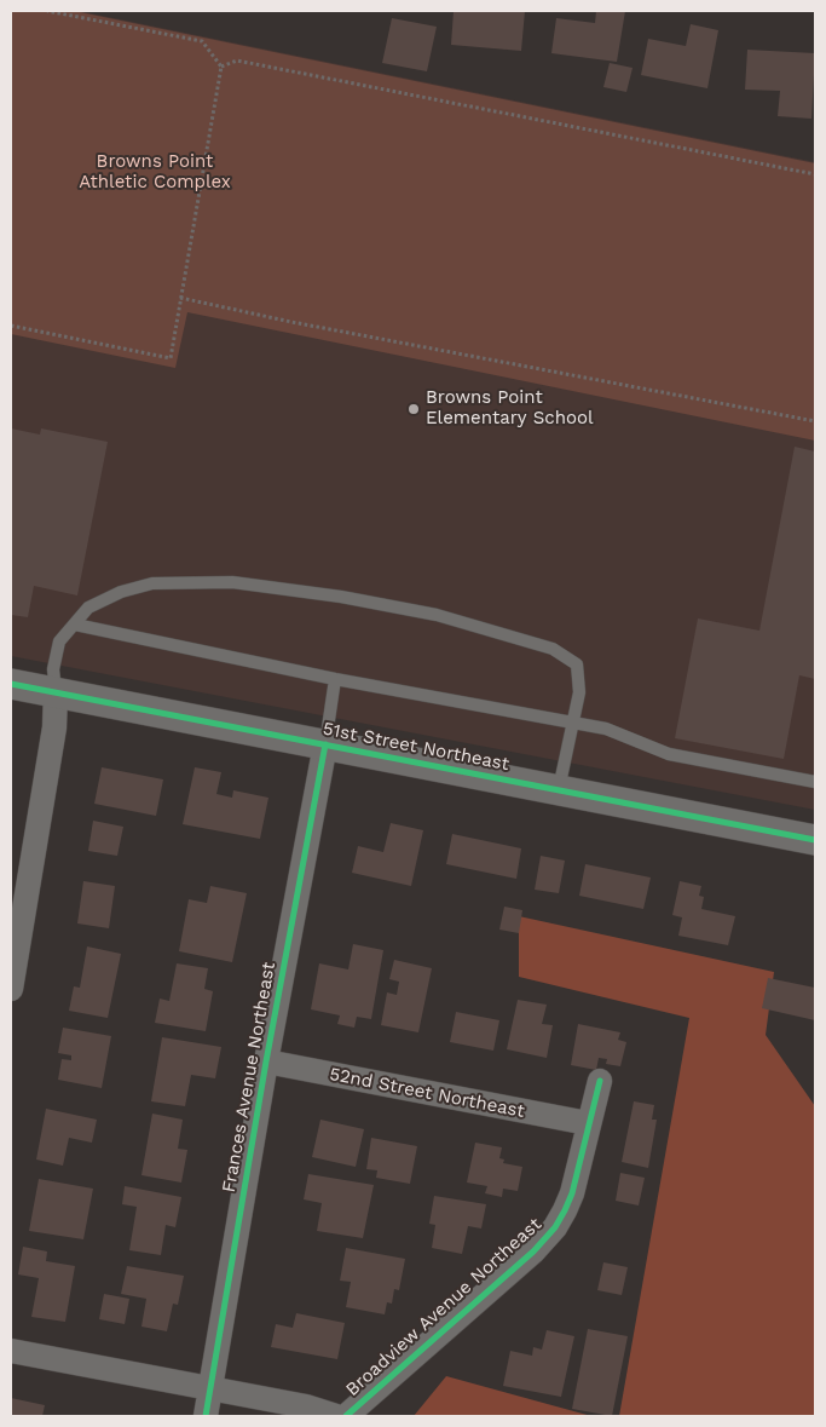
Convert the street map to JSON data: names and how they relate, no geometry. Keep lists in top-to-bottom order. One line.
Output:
{"streets":{"street":["51st Street Northeast","Frances Avenue Northeast","52nd Street Northeast","Broadview Avenue Northeast"]},"crossings":[["51st Street Northeast","Frances Avenue Northeast"],["Frances Avenue Northeast","52nd Street Northeast"],["52nd Street Northeast","Broadview Avenue Northeast"]],"parks":["Browns Point Athletic Complex"],"places":["Browns Point Elementary School"]}
